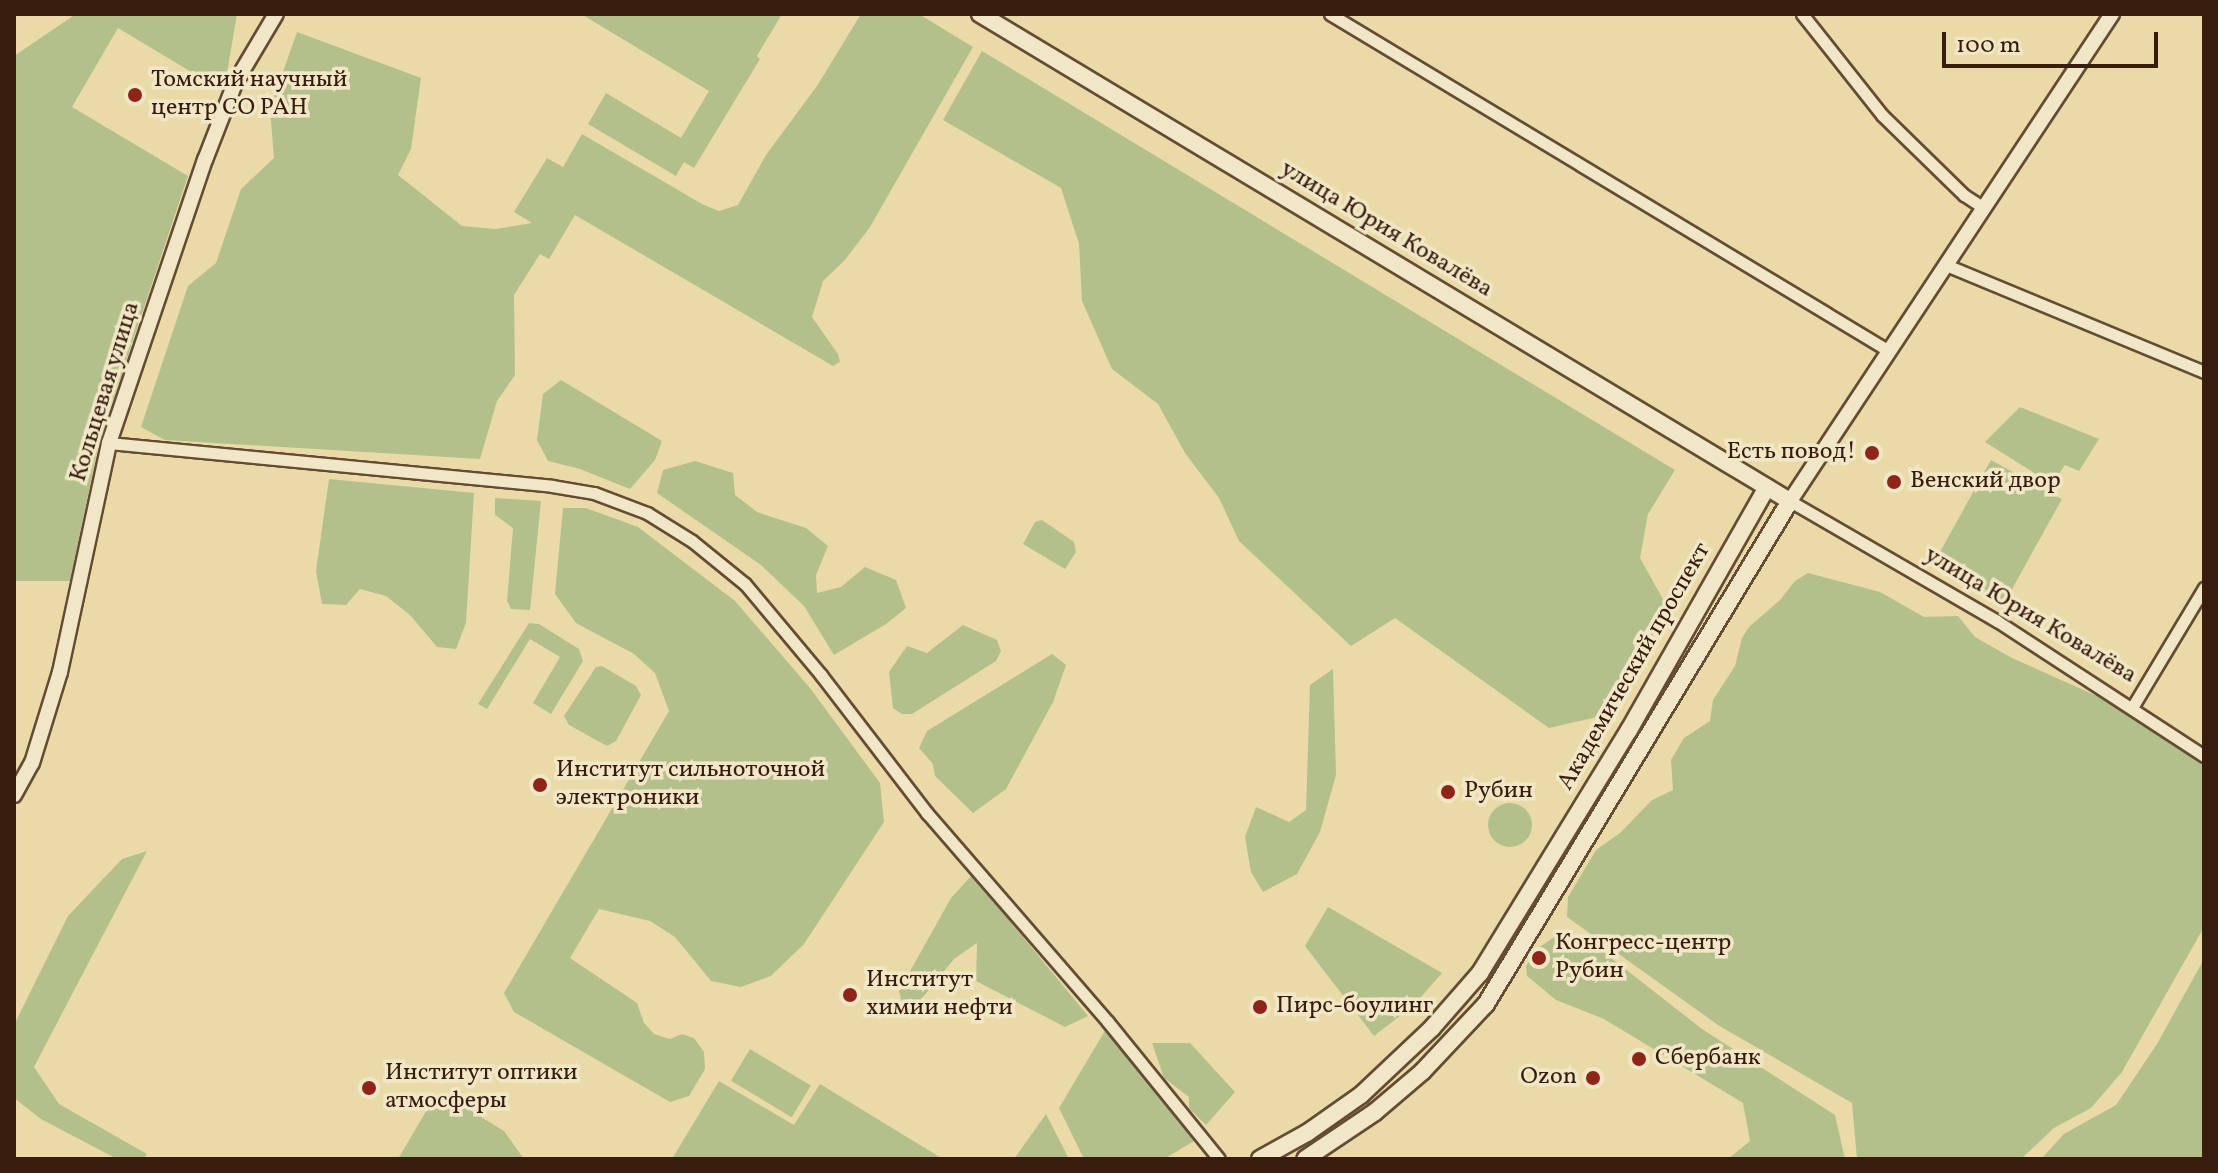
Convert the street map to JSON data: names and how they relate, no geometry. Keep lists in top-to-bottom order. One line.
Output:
{"streets":{"main road":["улица Юрия Ковалёва","Академический проспект"],"street":["Кольцевая улица"]},"crossings":[["улица Юрия Ковалёва","Академический проспект"]],"places":["Томский научный центр СО РАН","Есть повод!","Венский двор","Институт сильноточной электроники","Рубин","Конгресс-центр Рубин","Институт химии нефти","Пирс-боулинг","Сбербанк","Ozon","Институт оптики атмосферы"],"scale_bar":"100 m"}
